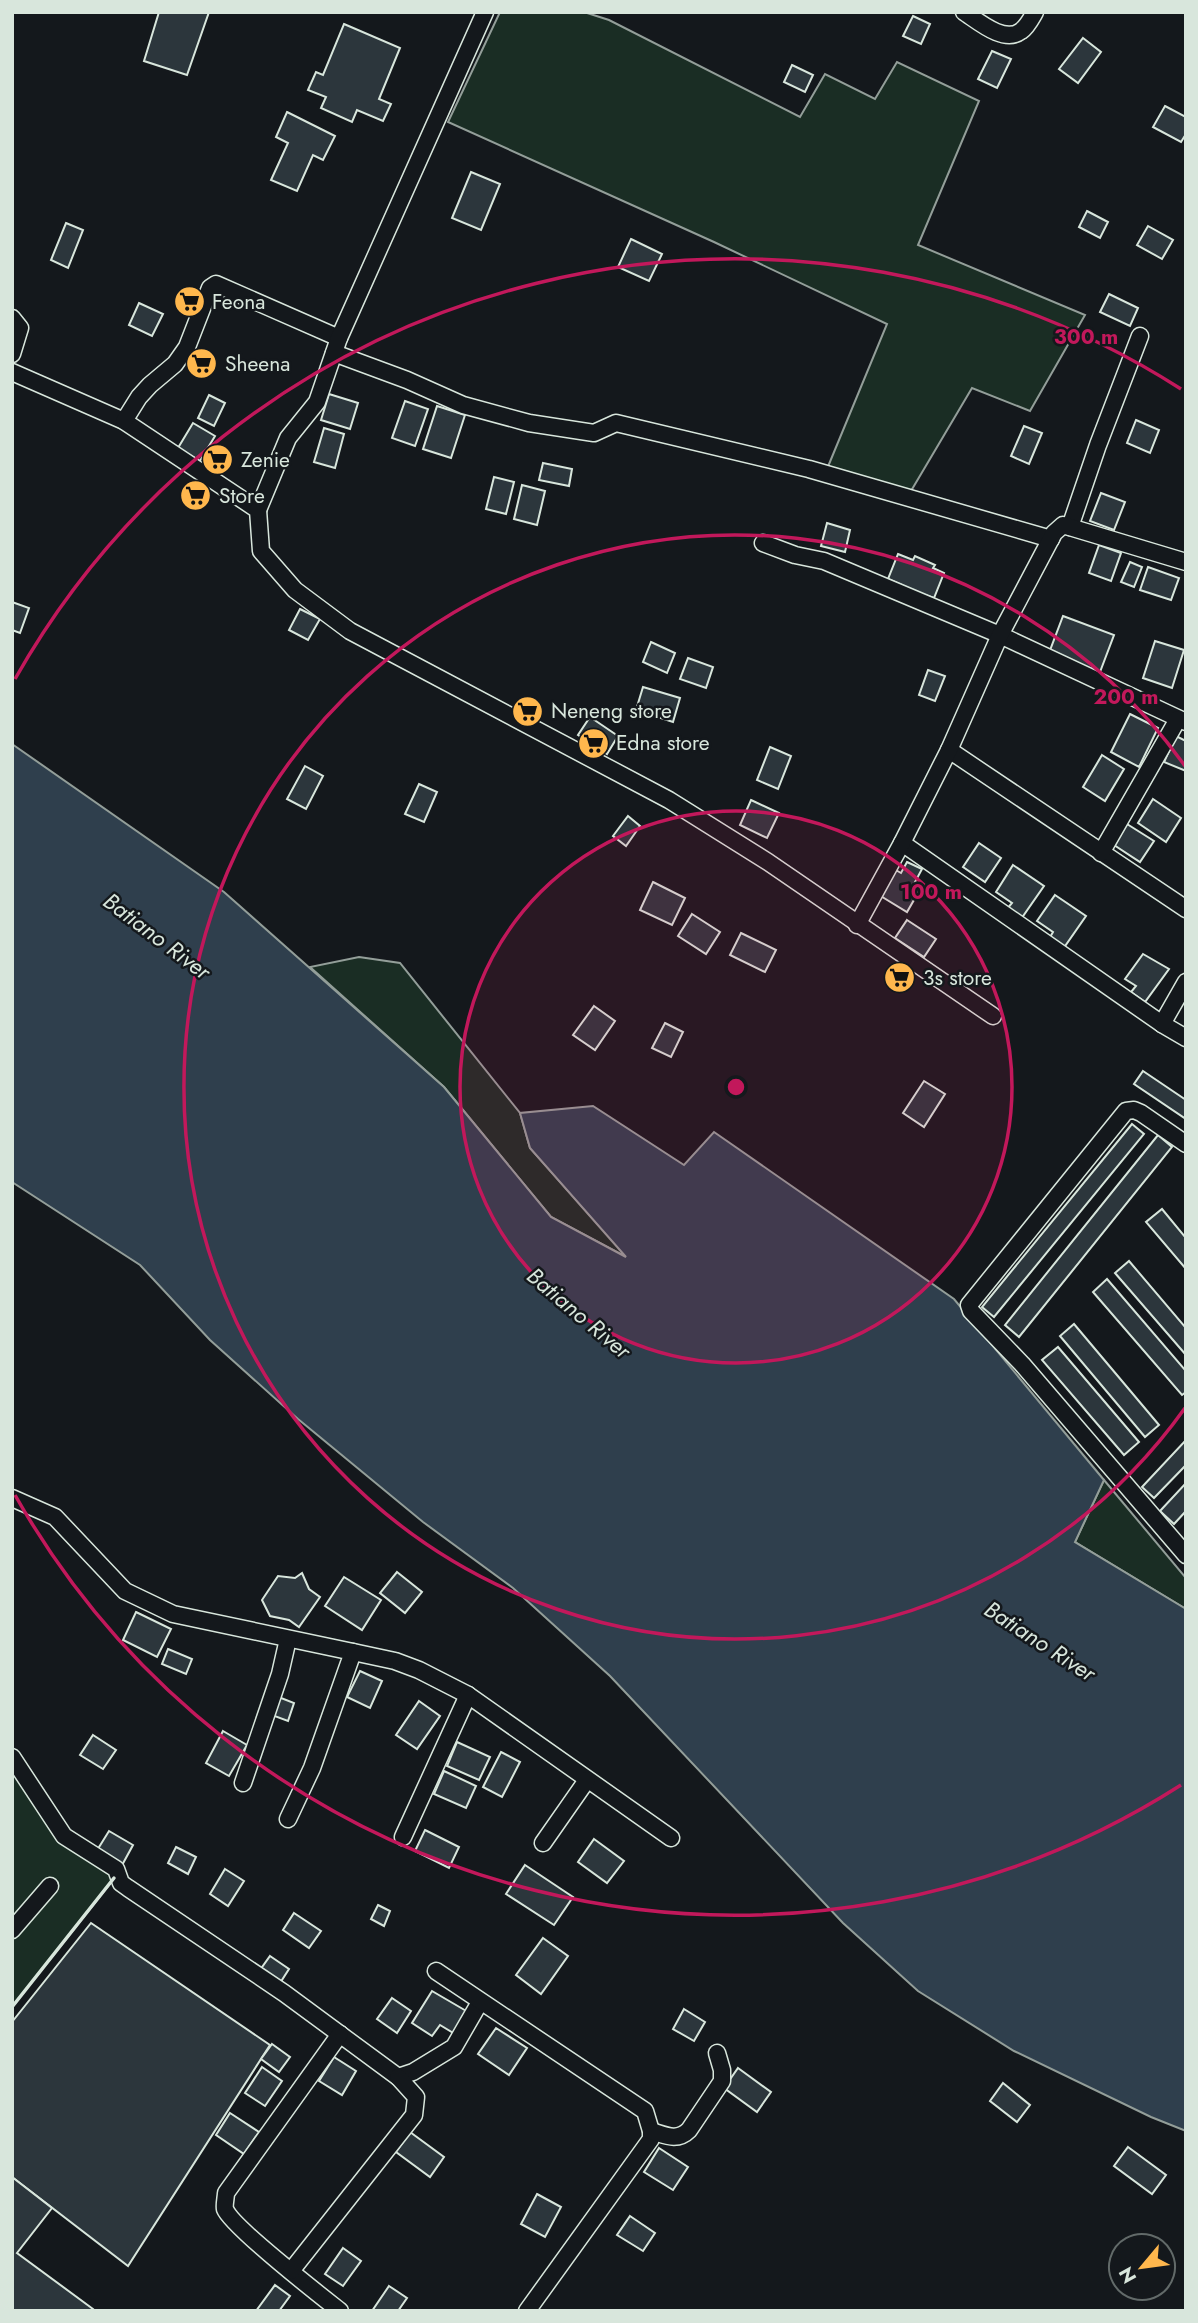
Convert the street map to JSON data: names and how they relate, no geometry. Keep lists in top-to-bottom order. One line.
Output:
{"water":["Batiano River"],"places":{"supermarket":["Feona","Sheena","Zenie","Store","Neneng store","Edna store","3s store"]},"north":"bottom left","rings":["300 m","200 m","100 m"]}
